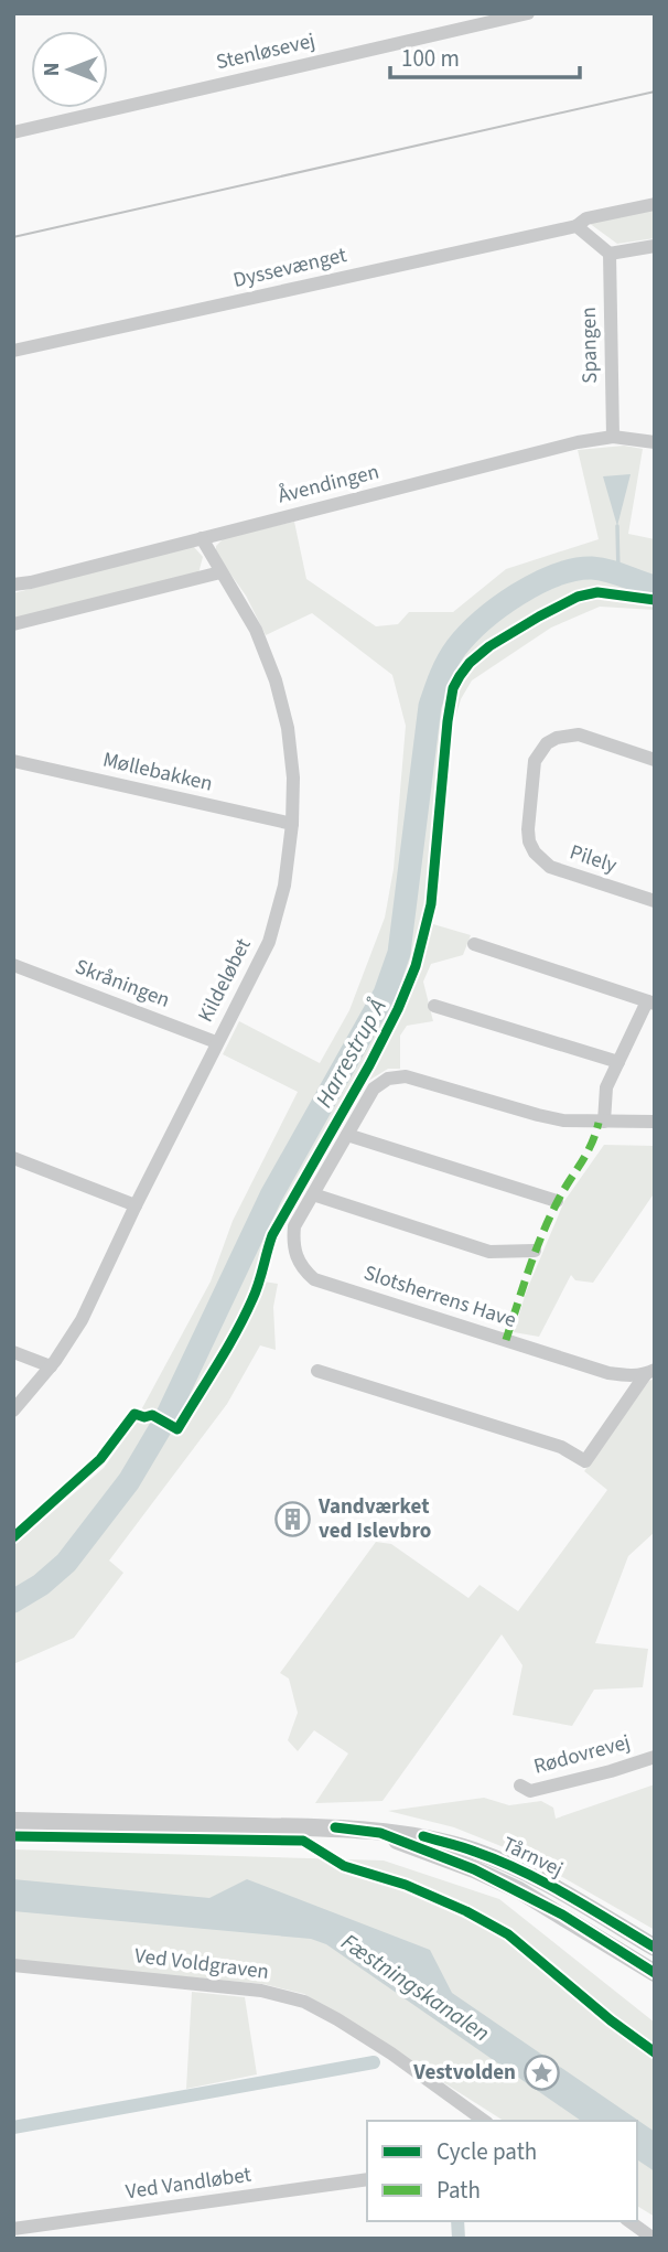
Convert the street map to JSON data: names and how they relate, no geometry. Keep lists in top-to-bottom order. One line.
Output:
{"streets":{"street":["Stenløsevej","Dyssevænget","Spangen","Åvendingen","Møllebakken","Pilely","Kildeløbet","Skråningen","Slotsherrens Have","Rødovrevej","Tårnvej","Ved Voldgraven","Ved Vandløbet"]},"crossings":[["Spangen","Åvendingen"],["Åvendingen","Kildeløbet"],["Møllebakken","Kildeløbet"],["Kildeløbet","Skråningen"]],"water":["Harrestrup Å","Fæstningskanalen"],"places":{"building":["Vandværket ved Islevbro"],"place":["Vestvolden"]},"legend":["Cycle path","Path"],"scale_bar":"100 m","north":"left"}
